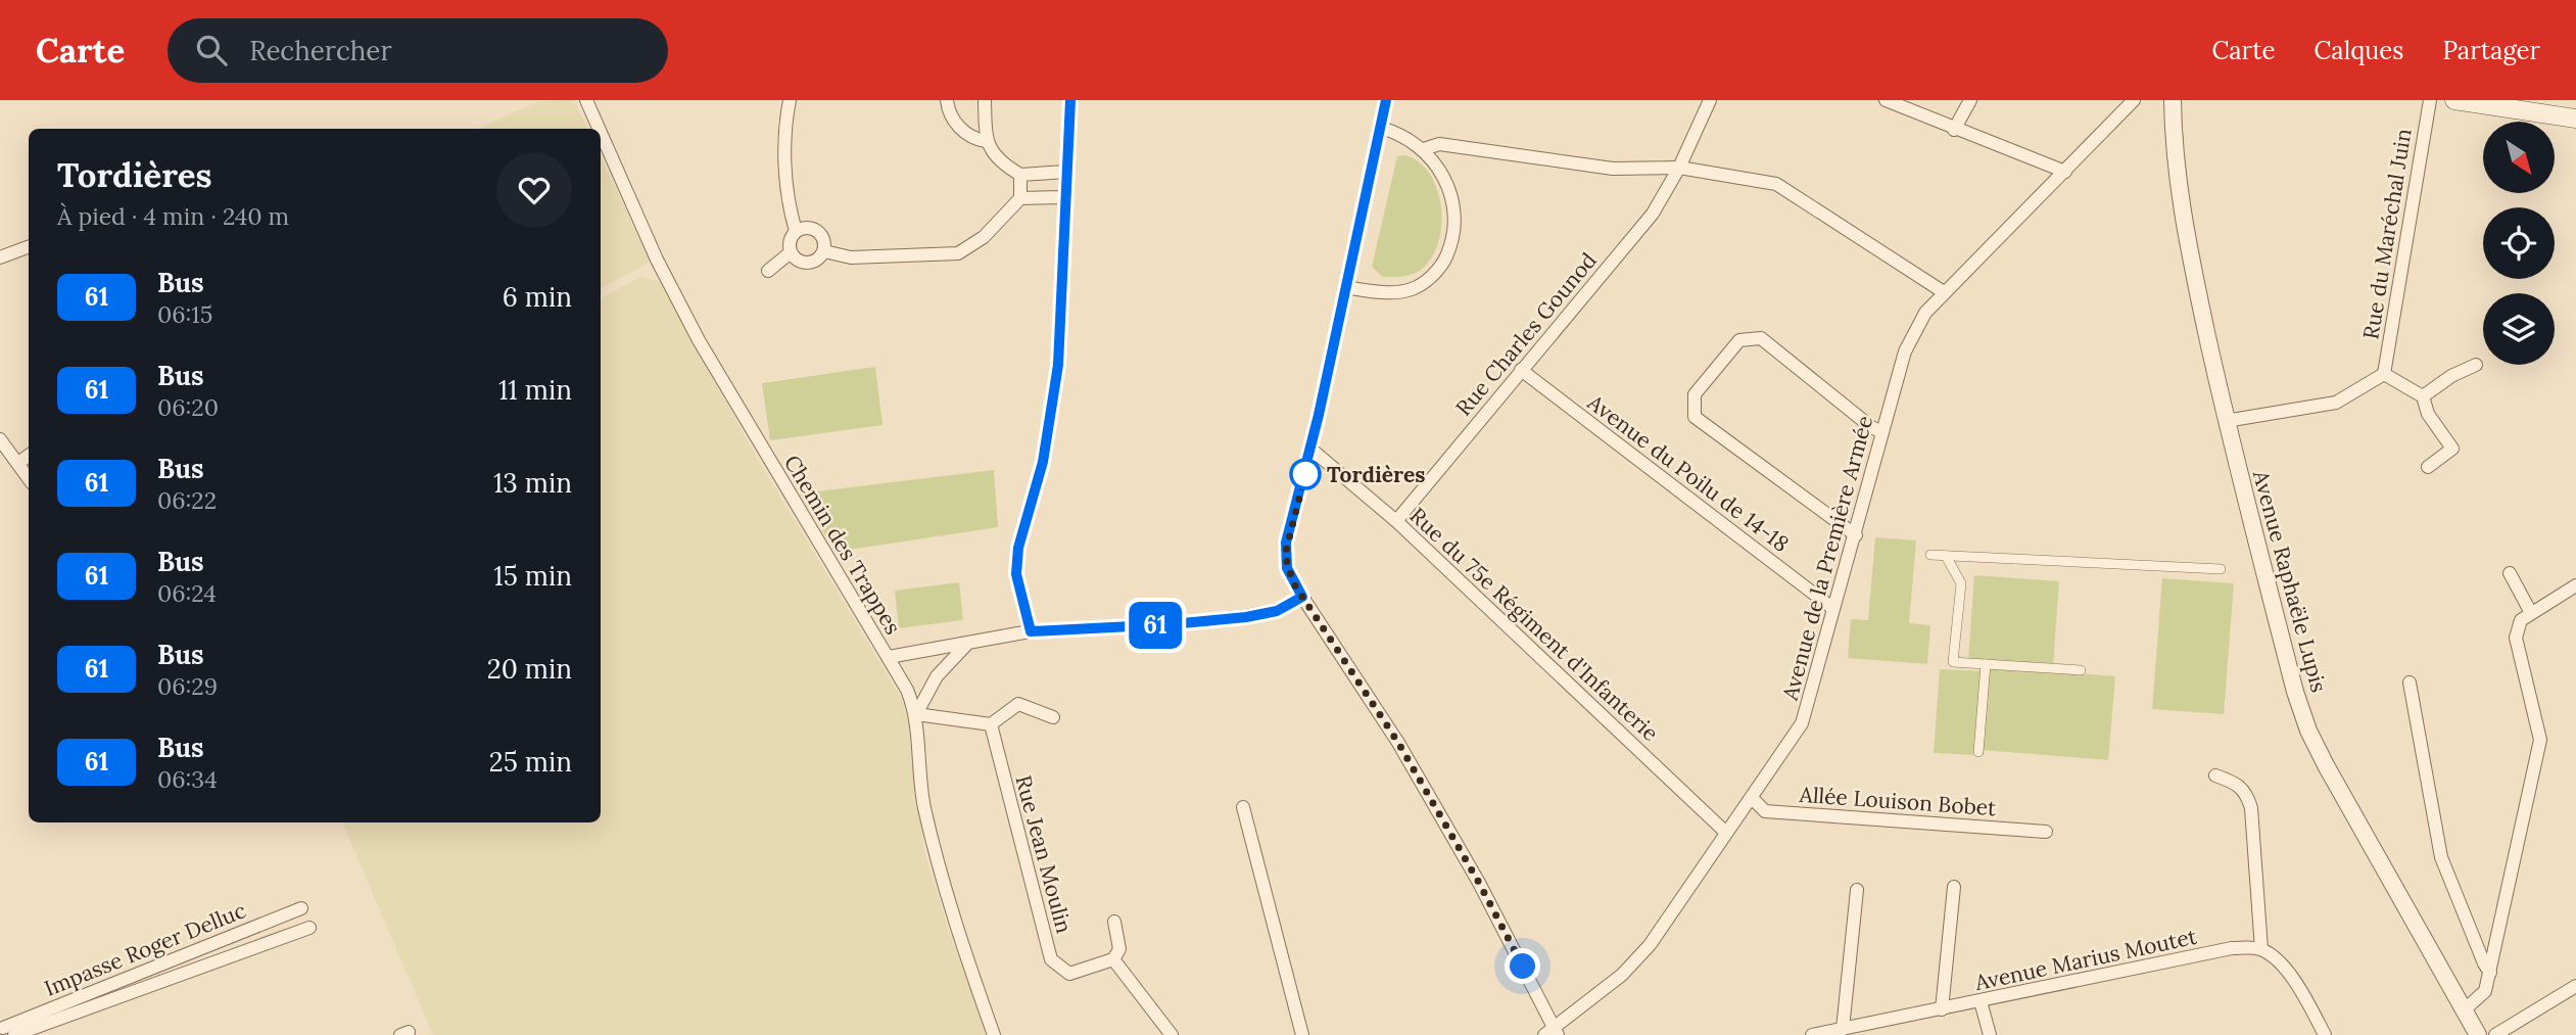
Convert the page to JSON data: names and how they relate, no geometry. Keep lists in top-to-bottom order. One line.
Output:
{"streets":{"street":["Rue du Maréchal Juin","Rue Charles Gounod","Avenue du Poilu de 14-18","Chemin des Trappes","Avenue de la Première Armée","Avenue Raphaële Lupis","Rue du 75e Régiment d'Infanterie","Allée Louison Bobet","Rue Jean Moulin","Impasse Roger Delluc","Avenue Marius Moutet"]},"crossings":[["Rue Charles Gounod","Avenue du Poilu de 14-18"],["Rue Charles Gounod","Rue du 75e Régiment d'Infanterie"],["Avenue du Poilu de 14-18","Avenue de la Première Armée"],["Avenue de la Première Armée","Rue du 75e Régiment d'Infanterie"],["Avenue de la Première Armée","Allée Louison Bobet"]],"places":["Tordières"],"lines":["bus line 61"],"north":"bottom right","page":{"header":"Carte","search":"Rechercher","nav":["Carte","Calques","Partager"],"on_map":"61","heading":["Tordières","À pied · 4 min · 240 m"],"list":[{"mark":"61","name":"Bus","note":"06:15","value":"6 min"},{"mark":"61","name":"Bus","note":"06:20","value":"11 min"},{"mark":"61","name":"Bus","note":"06:22","value":"13 min"},{"mark":"61","name":"Bus","note":"06:24","value":"15 min"},{"mark":"61","name":"Bus","note":"06:29","value":"20 min"},{"mark":"61","name":"Bus","note":"06:34","value":"25 min"}]}}
